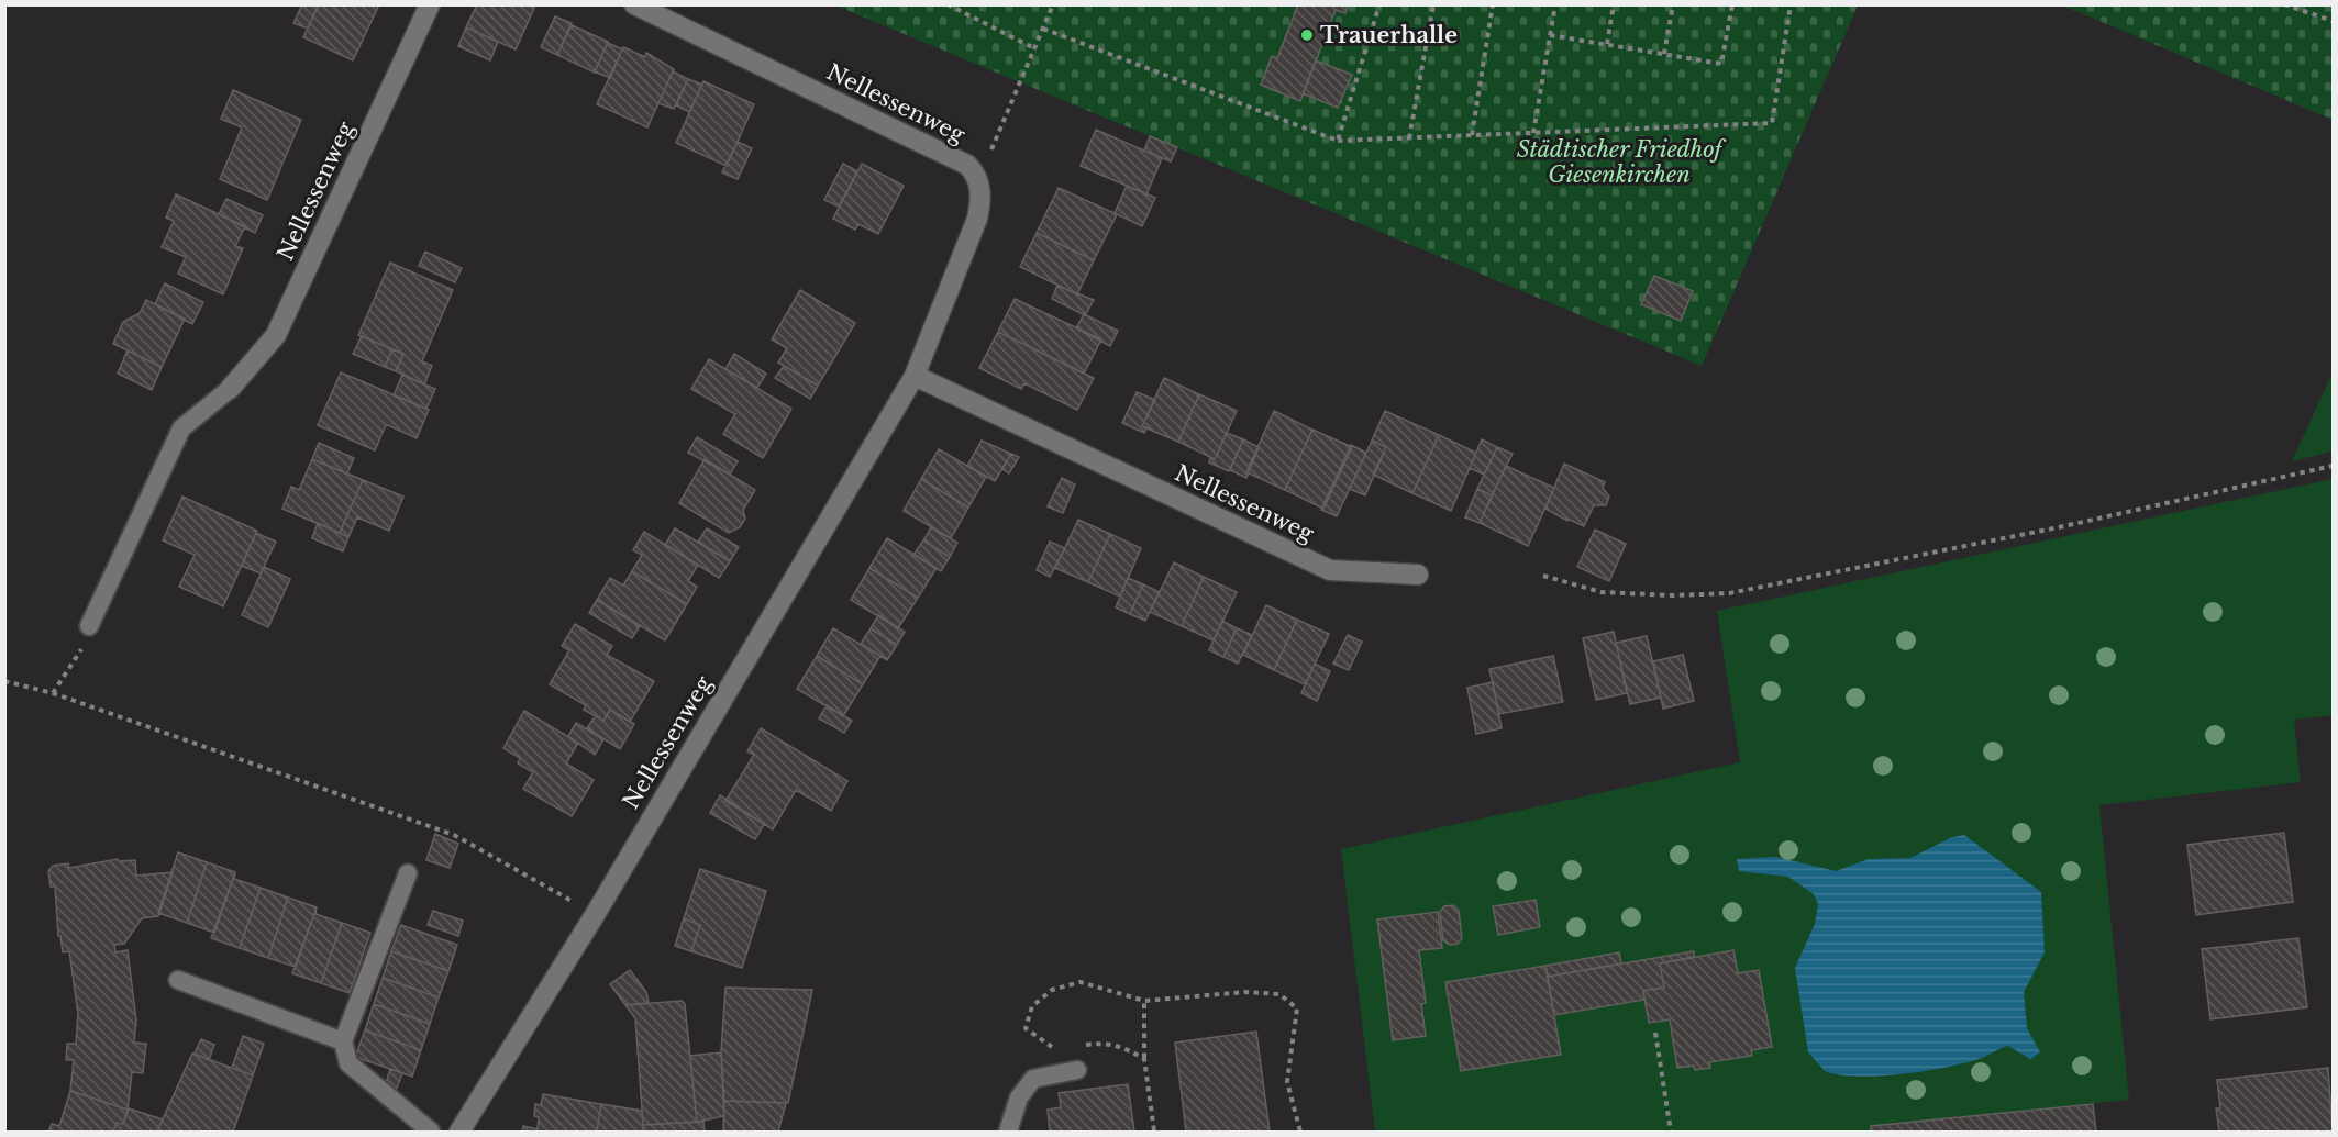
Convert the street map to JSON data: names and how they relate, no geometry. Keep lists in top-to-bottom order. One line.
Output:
{"streets":{"street":["Nellessenweg"]},"parks":["Städtischer Friedhof Giesenkirchen"],"places":["Trauerhalle"]}
